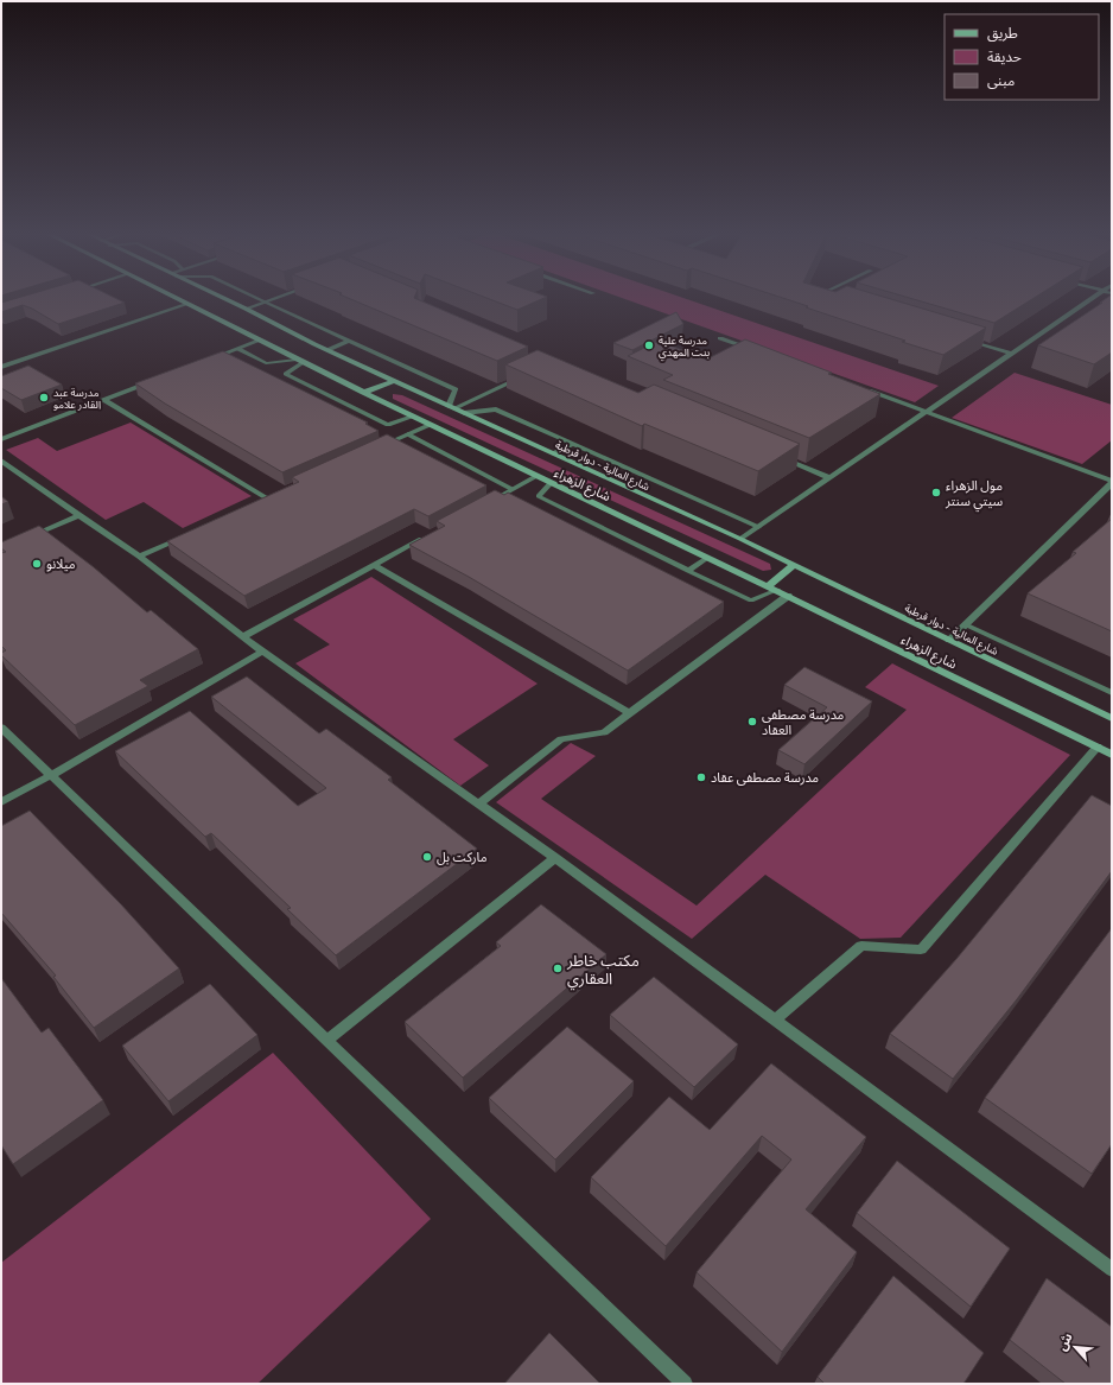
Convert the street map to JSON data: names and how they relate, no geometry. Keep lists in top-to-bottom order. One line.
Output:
{"streets":{"main road":["شارع المالية - دوار قرطبة","شارع الزهراء"]},"places":["مدرسة علية بنت المهدي","مدرسة عبد القادر علامو","مول الزهراء سيتي سنتر","ميلانو","مدرسة مصطفى العقاد","مدرسة مصطفى عقاد","ماركت بل","مكتب خاطر العقاري"],"legend":["طريق","حديقة","مبنى"],"north":"top left"}
